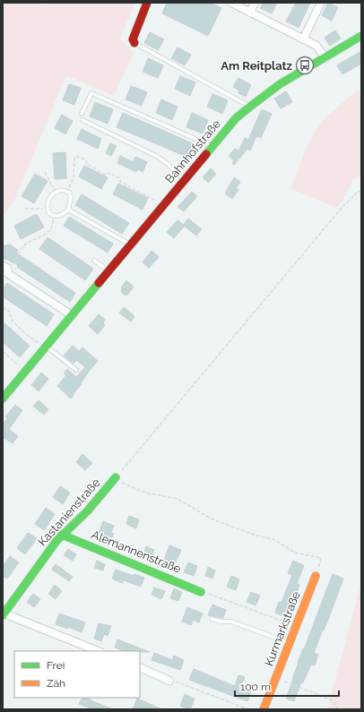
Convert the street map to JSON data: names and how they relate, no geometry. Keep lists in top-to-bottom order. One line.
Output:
{"streets":{"street":["Bahnhofstraße","Kastanienstraße","Alemannenstraße","Kurmarkstraße"]},"crossings":[["Kastanienstraße","Alemannenstraße"]],"places":{"bus stop":["Am Reitplatz"]},"legend":["Frei","Zäh"],"scale_bar":"100 m"}
